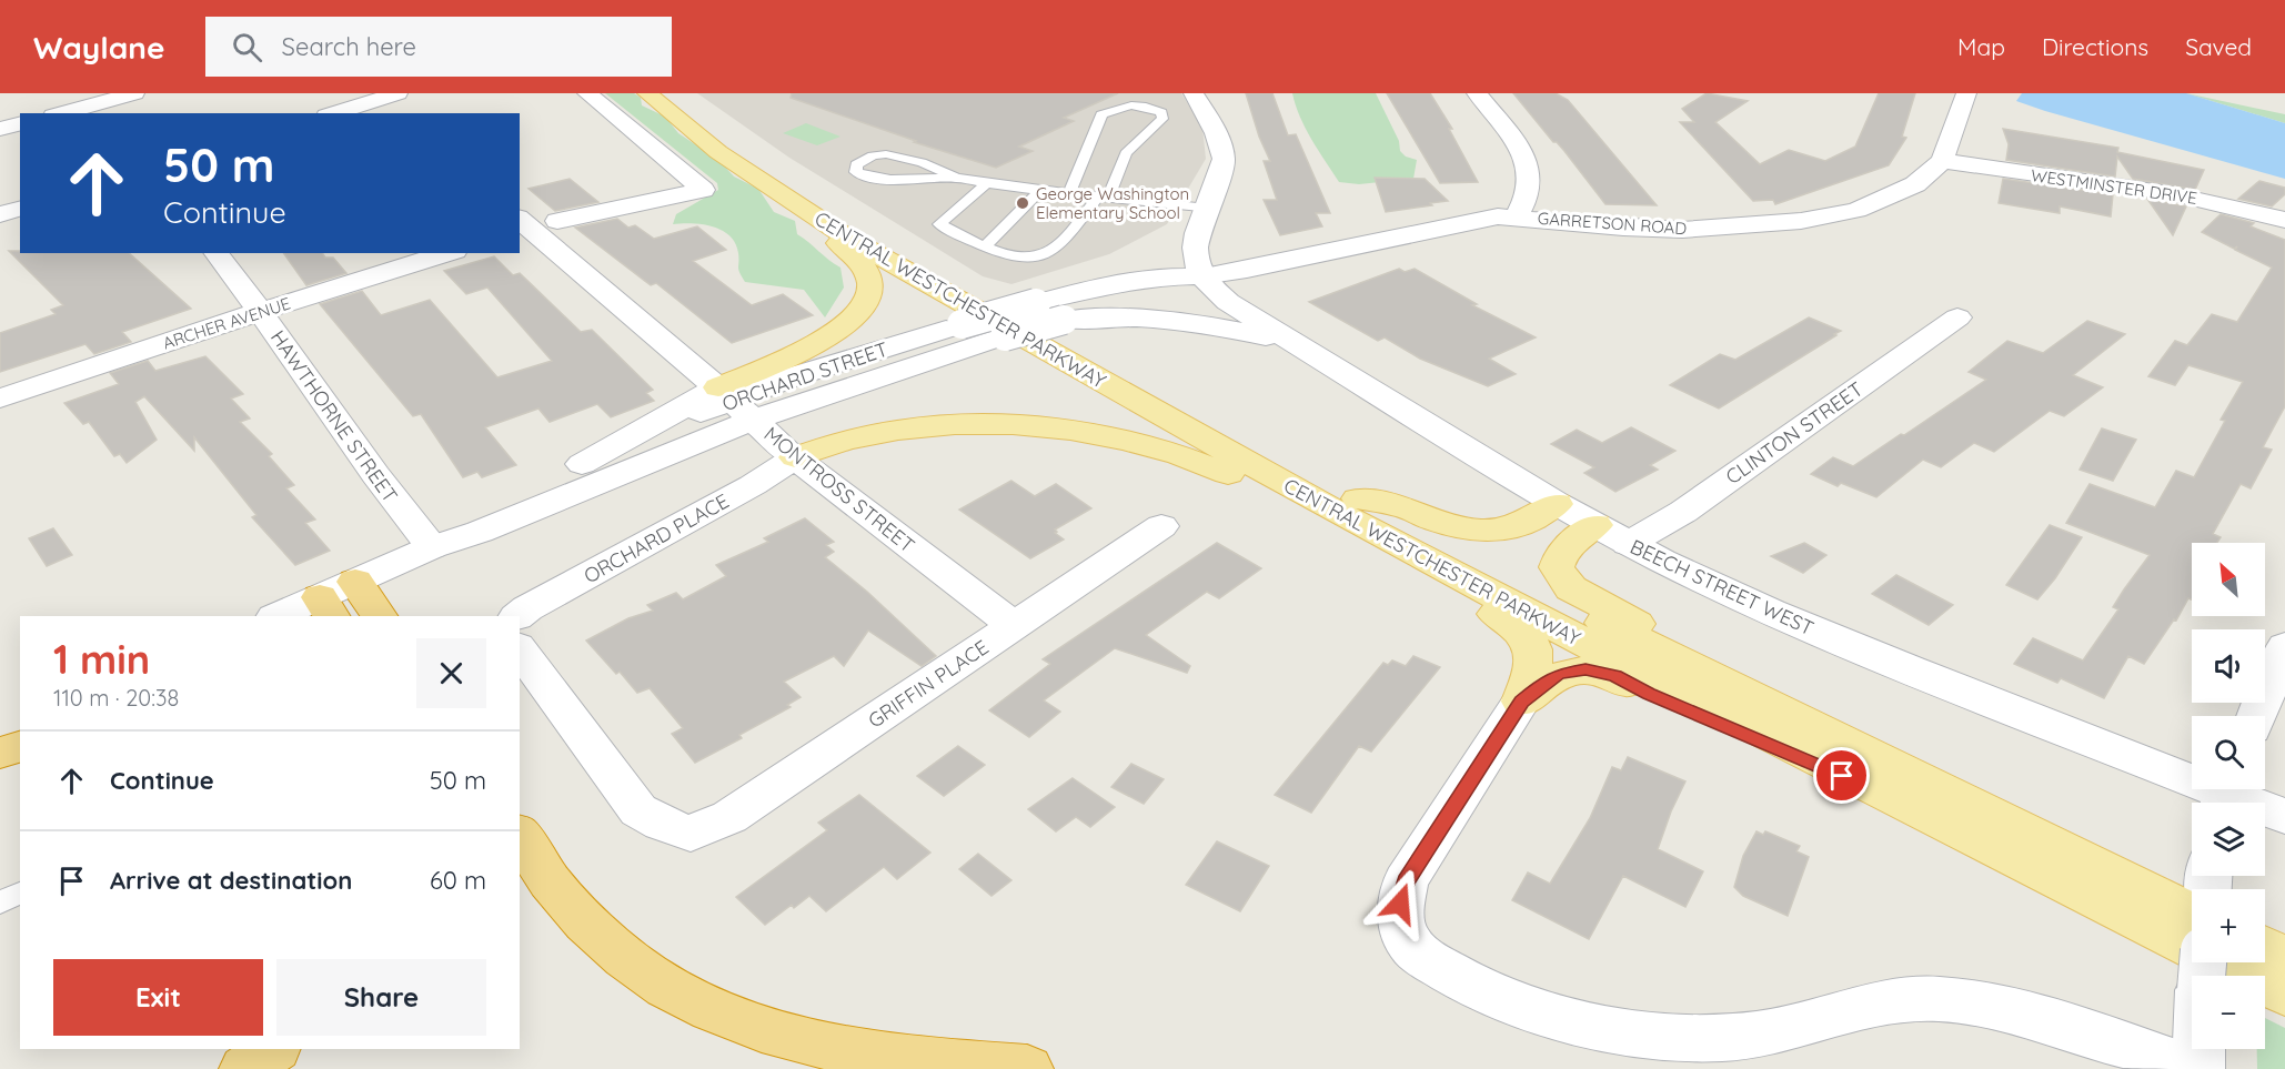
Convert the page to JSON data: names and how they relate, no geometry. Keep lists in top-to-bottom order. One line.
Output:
{"streets":{"main road":["CENTRAL WESTCHESTER PARKWAY"],"street":["WESTMINSTER DRIVE","GARRETSON ROAD","ARCHER AVENUE","ORCHARD STREET","HAWTHORNE STREET","CLINTON STREET","MONTROSS STREET","ORCHARD PLACE","BEECH STREET WEST","GRIFFIN PLACE"]},"crossings":[["WESTMINSTER DRIVE","GARRETSON ROAD"],["GARRETSON ROAD","ORCHARD STREET"],["GARRETSON ROAD","BEECH STREET WEST"],["ARCHER AVENUE","HAWTHORNE STREET"],["ORCHARD STREET","HAWTHORNE STREET"],["ORCHARD STREET","MONTROSS STREET"],["ORCHARD STREET","BEECH STREET WEST"],["CLINTON STREET","BEECH STREET WEST"],["MONTROSS STREET","ORCHARD PLACE"],["MONTROSS STREET","GRIFFIN PLACE"]],"places":["George Washington Elementary School"],"north":"top left","page":{"header":"Waylane","search":"Search here","nav":["Map","Directions","Saved"],"turn":["50 m","Continue"],"map_buttons":["+","−"],"heading":["1 min","110 m · 20:38"],"list":[{"name":"Continue","value":"50 m"},{"name":"Arrive at destination","value":"60 m"}],"buttons":["Exit","Share"]}}
